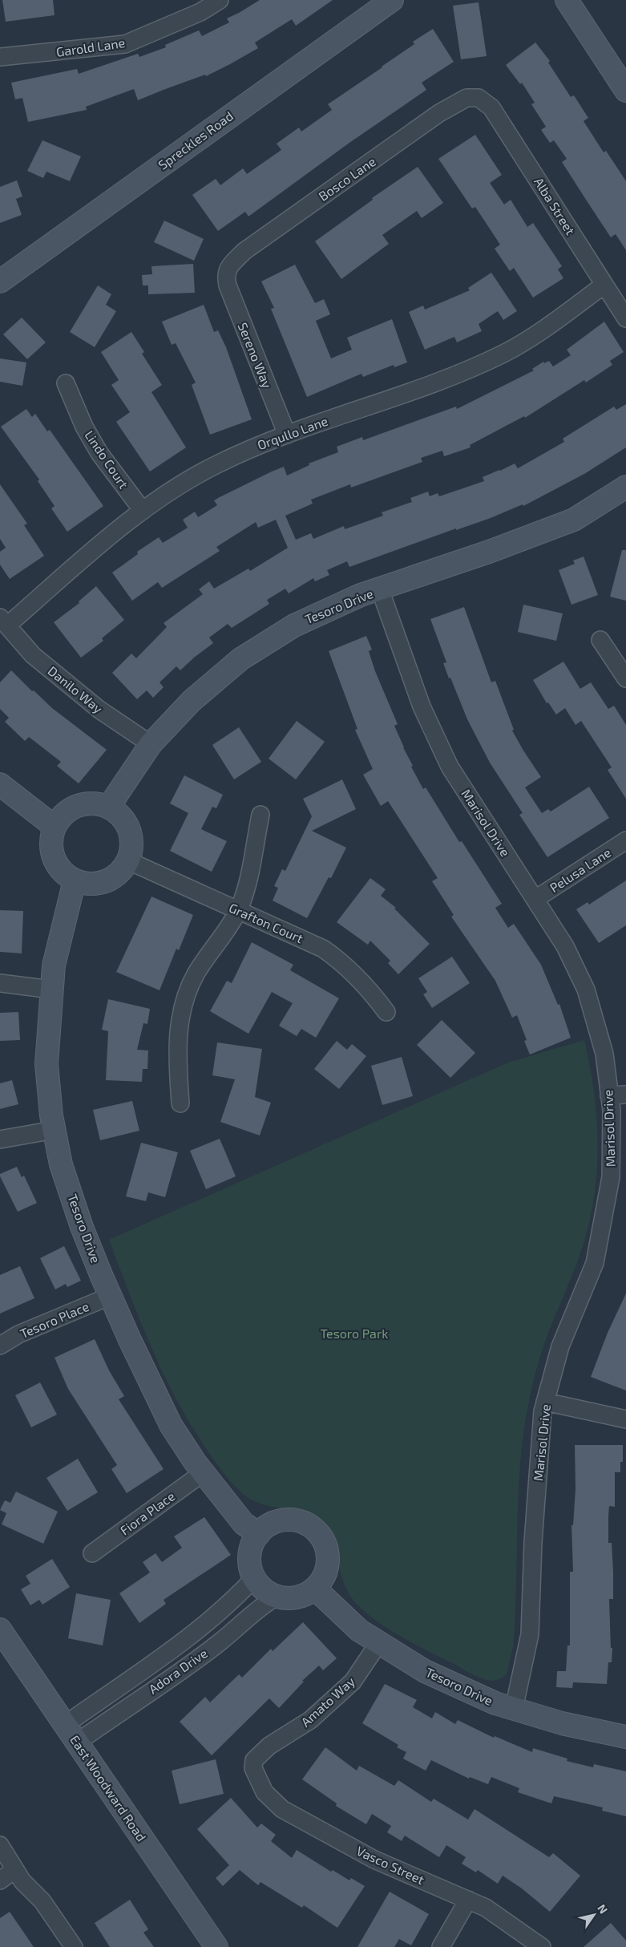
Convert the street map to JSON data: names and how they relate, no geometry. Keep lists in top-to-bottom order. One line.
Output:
{"streets":{"street":["Garold Lane","Spreckles Road","Bosco Lane","Alba Street","Sereno Way","Orqullo Lane","Lindo Court","Tesoro Drive","Danilo Way","Marisol Drive","Pelusa Lane","Grafton Court","Tesoro Place","Fiora Place","Adora Drive","Amato Way","East Woodward Road","Vasco Street"]},"crossings":[["Bosco Lane","Alba Street"],["Bosco Lane","Sereno Way"],["Alba Street","Orqullo Lane"],["Sereno Way","Orqullo Lane"],["Orqullo Lane","Lindo Court"],["Orqullo Lane","Danilo Way"],["Tesoro Drive","Danilo Way"],["Tesoro Drive","Marisol Drive"],["Tesoro Drive","Grafton Court"],["Tesoro Drive","Tesoro Place"],["Tesoro Drive","Fiora Place"],["Tesoro Drive","Adora Drive"],["Tesoro Drive","Amato Way"],["Marisol Drive","Pelusa Lane"],["Adora Drive","East Woodward Road"],["Amato Way","Vasco Street"]],"parks":["Tesoro Park"],"north":"top right"}
